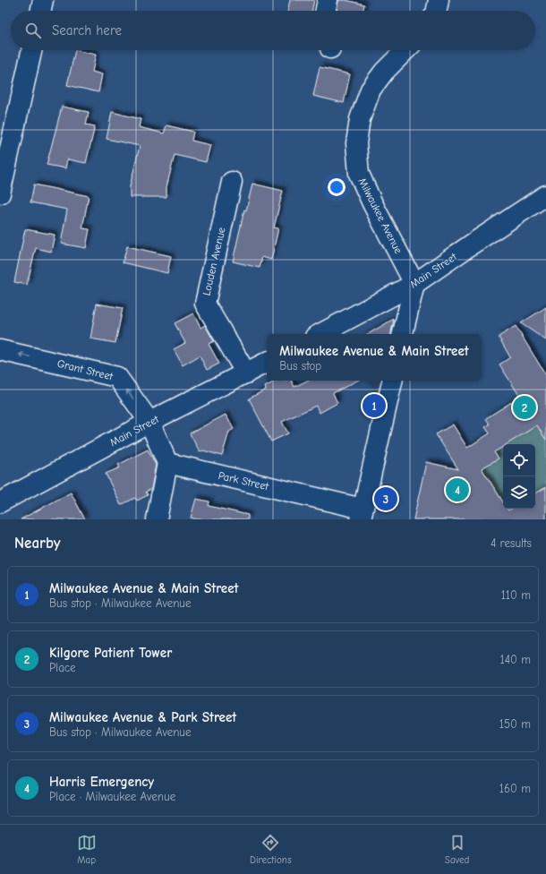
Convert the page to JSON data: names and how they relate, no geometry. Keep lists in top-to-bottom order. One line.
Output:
{"streets":{"street":["Milwaukee Avenue","Louden Avenue","Main Street","Grant Street","Park Street"]},"crossings":[["Milwaukee Avenue","Main Street"],["Louden Avenue","Main Street"],["Main Street","Grant Street"]],"one_way":["Grant Street"],"page":{"search":"Search here","popup":["Milwaukee Avenue & Main Street","Bus stop"],"pins":["1","2","4","3"],"heading":["Nearby","4 results"],"list":[{"mark":"1","name":"Milwaukee Avenue & Main Street","note":"Bus stop · Milwaukee Avenue","value":"110 m"},{"mark":"2","name":"Kilgore Patient Tower","note":"Place","value":"140 m"},{"mark":"3","name":"Milwaukee Avenue & Park Street","note":"Bus stop · Milwaukee Avenue","value":"150 m"},{"mark":"4","name":"Harris Emergency","note":"Place · Milwaukee Avenue","value":"160 m"}],"nav":["Map","Directions","Saved"]}}
